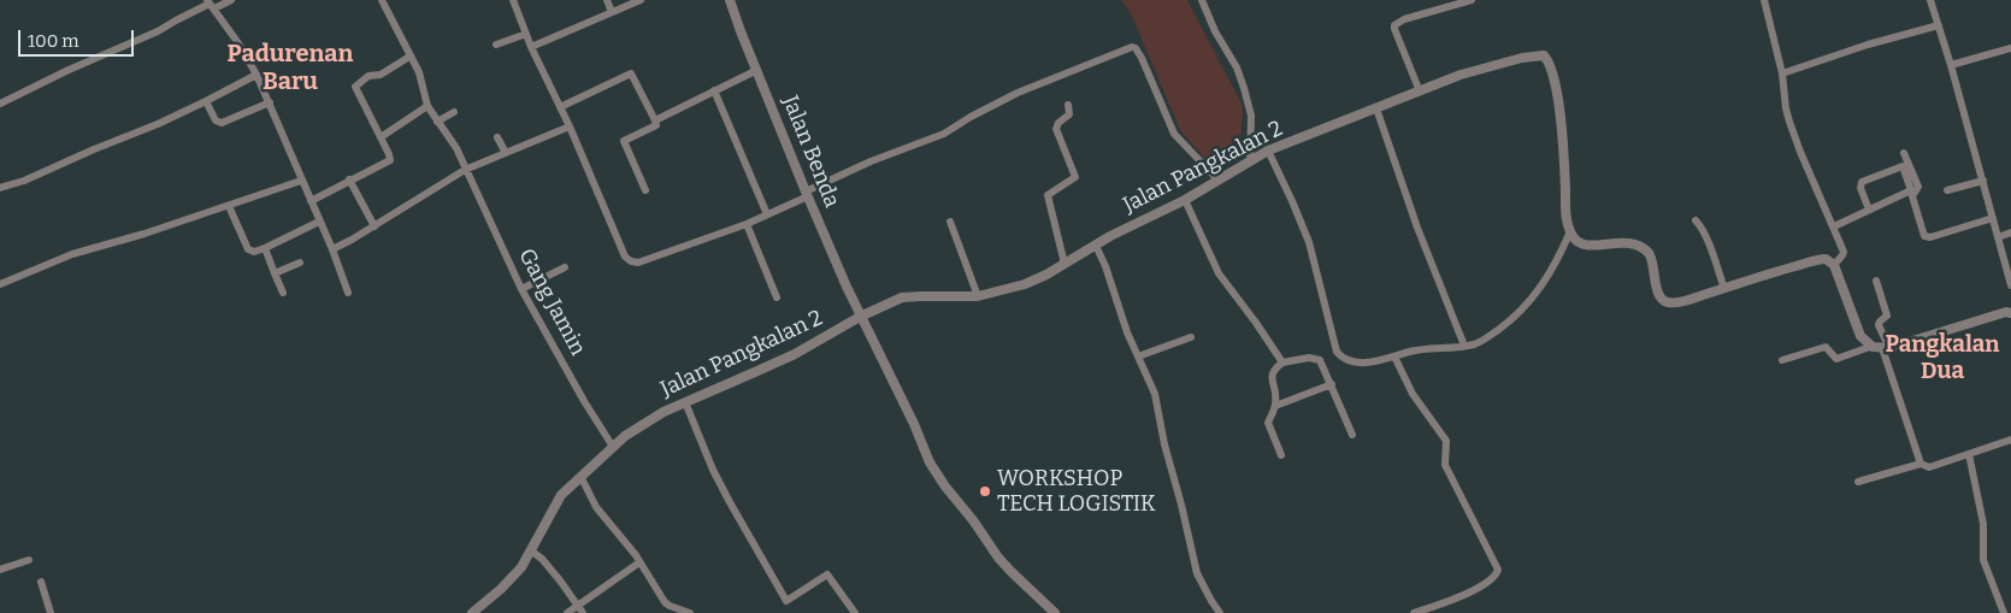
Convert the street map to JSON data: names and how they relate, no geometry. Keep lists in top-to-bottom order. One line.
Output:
{"streets":{"street":["Jalan Benda","Jalan Pangkalan 2","Gang Jamin"]},"crossings":[["Jalan Benda","Jalan Pangkalan 2"],["Jalan Pangkalan 2","Gang Jamin"]],"districts":["Padurenan Baru","Pangkalan Dua"],"places":["WORKSHOP TECH LOGISTIK"],"scale_bar":"100 m"}
